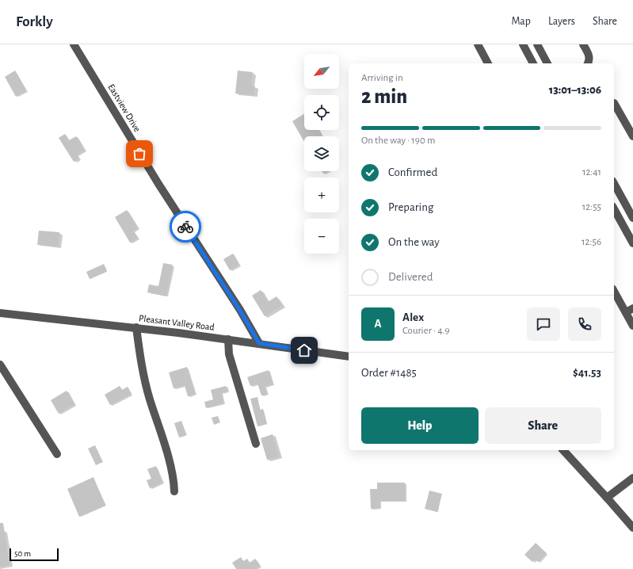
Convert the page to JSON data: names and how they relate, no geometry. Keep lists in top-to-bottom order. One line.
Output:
{"streets":{"street":["Eastview Drive","Pleasant Valley Road"]},"crossings":[["Eastview Drive","Pleasant Valley Road"]],"scale_bar":"50 m","north":"bottom left","page":{"header":"Forkly","nav":["Map","Layers","Share"],"map_buttons":["+","−"],"heading":["2 min","Arriving in","13:01–13:06"],"panel":["Alex","Courier · 4.9","Order #1485","$41.53"],"bar":"On the way · 190 m","list":[["Confirmed","12:41"],["Preparing","12:55"],["On the way","12:56"],"Delivered"],"round":"A","buttons":["Help","Share"],"scale":"50 m"}}
